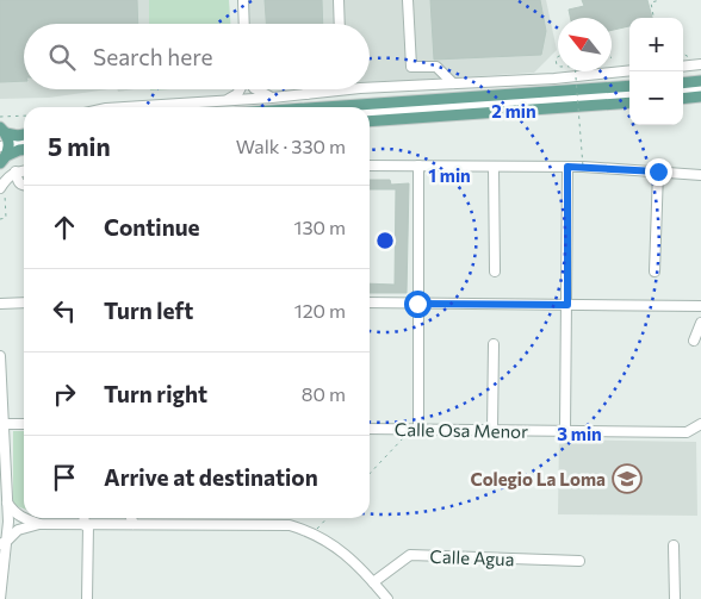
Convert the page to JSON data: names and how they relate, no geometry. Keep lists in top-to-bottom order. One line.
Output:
{"streets":{"street":["Calle Osa Menor","Calle Agua"]},"places":{"school or university":["Colegio La Loma"]},"north":"top left","page":{"map_buttons":["+","−"],"search":"Search here","heading":["5 min","Walk · 330 m"],"list":[["Continue","130 m"],["Turn left","120 m"],["Turn right","80 m"],"Arrive at destination"]},"rings":["2 min","1 min","3 min"]}
